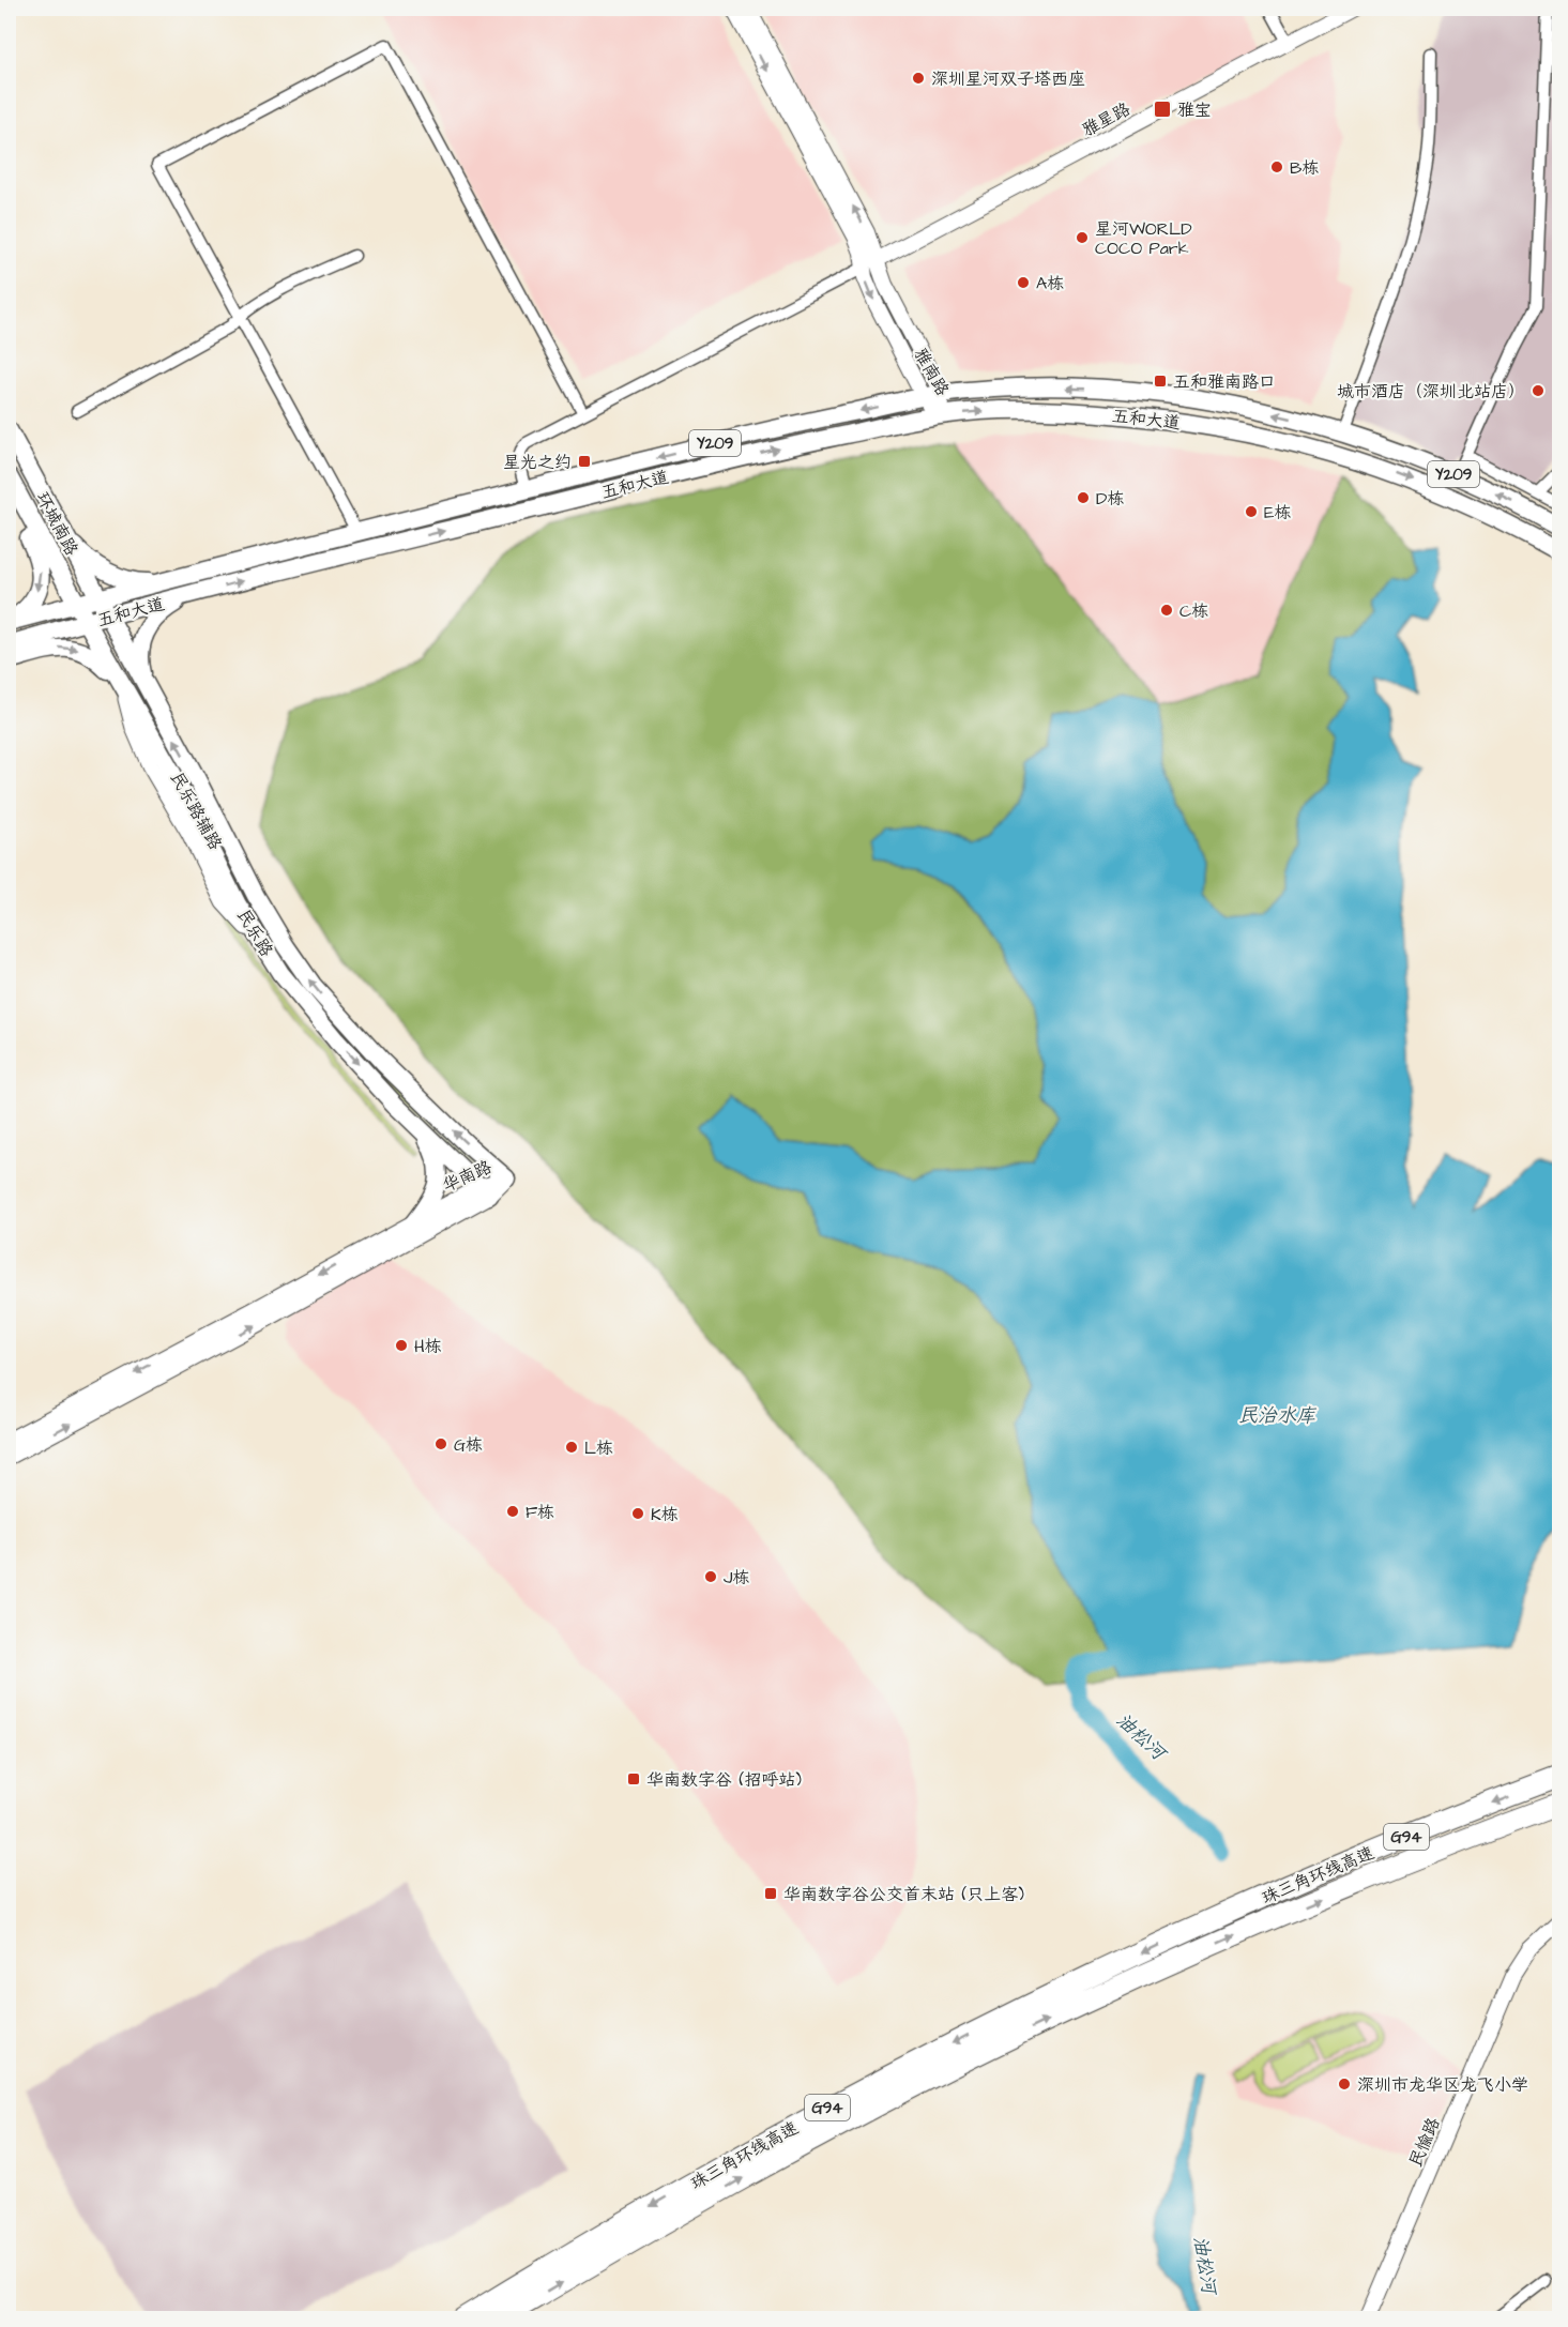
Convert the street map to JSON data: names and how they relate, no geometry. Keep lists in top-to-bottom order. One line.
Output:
{"streets":{"highway":["G94","珠三角环线高速"],"main road":["五和大道","Y209","环城南路","民乐路","华南路"],"street":["雅星路","雅南路","民愉路"]},"crossings":[["雅星路","雅南路"],["雅南路","五和大道"],["五和大道","Y209"],["五和大道","环城南路"],["五和大道","民乐路"],["环城南路","民乐路"],["民乐路","华南路"]],"water":["民治水库","油松河"],"places":{"other":["深圳星河双子塔西座","B栋","星河WORLD COCO Park","A栋","城市酒店（深圳北站店）","D栋","E栋","C栋","H栋","G栋","L栋","F栋","K栋","J栋","深圳市龙华区龙飞小学"],"transit":["雅宝","五和雅南路口","星光之约","华南数字谷 (招呼站)","华南数字谷公交首末站 (只上客)"]}}
